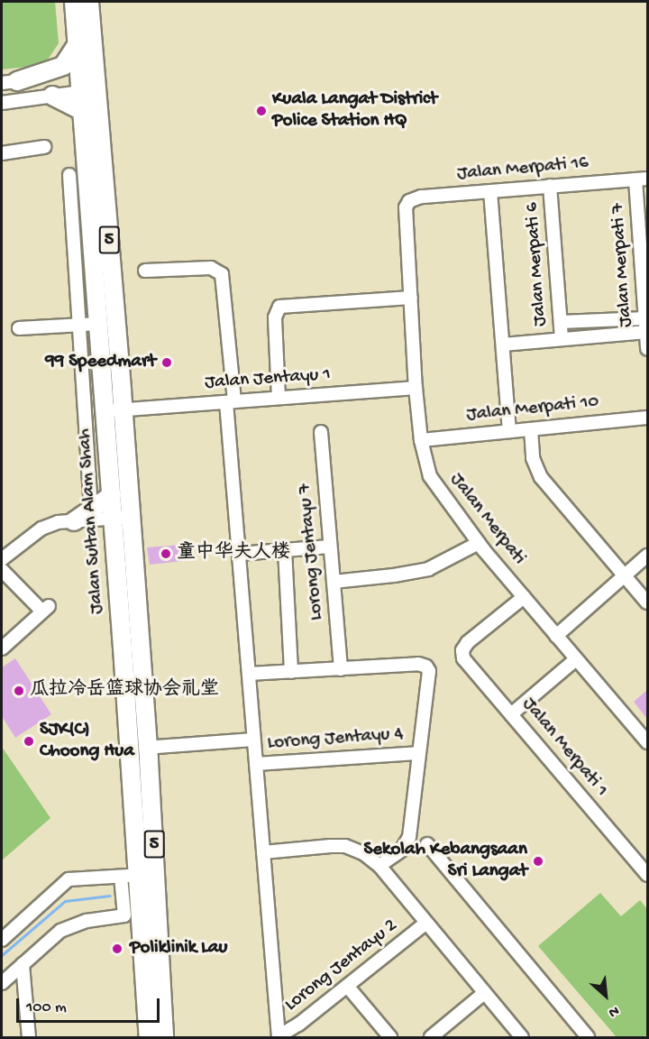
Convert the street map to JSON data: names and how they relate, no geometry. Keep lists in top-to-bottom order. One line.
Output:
{"streets":{"highway":["5","Jalan Sultan Alam Shah"],"street":["Jalan Merpati 16","Jalan Merpati 6","Jalan Merpati 7","Jalan Jentayu 1","Jalan Merpati 10","Jalan Merpati","Lorong Jentayu 7","Lorong Jentayu 4","Jalan Merpati 1","Lorong Jentayu 2"]},"crossings":[["Jalan Merpati 16","Jalan Merpati 6"],["Jalan Merpati 16","Jalan Merpati 7"],["Jalan Merpati 16","Jalan Merpati"],["Jalan Jentayu 1","Jalan Merpati"],["Jalan Jentayu 1","Jalan Sultan Alam Shah"],["Jalan Merpati 10","Jalan Merpati"],["Jalan Merpati","Jalan Merpati 1"]],"places":["Kuala Langat District Police Station HQ","99 Speedmart","童中华夫人楼","瓜拉冷岳篮球协会礼堂","SJK(C) Choong Hua","Sekolah Kebangsaan Sri Langat","Poliklinik Lau"],"scale_bar":"100 m","north":"bottom right"}
